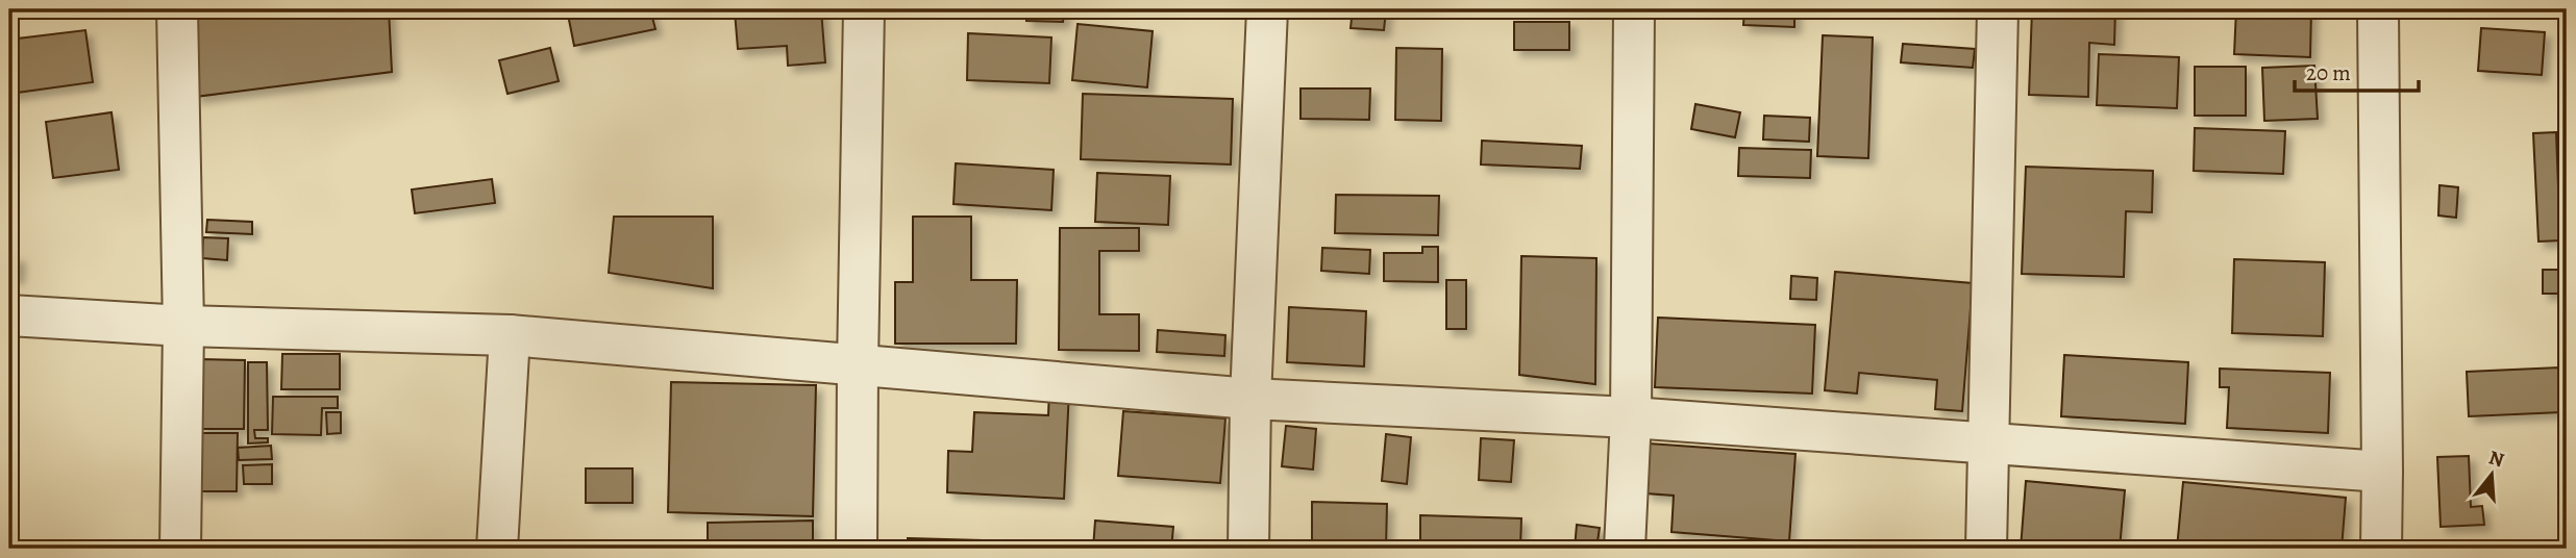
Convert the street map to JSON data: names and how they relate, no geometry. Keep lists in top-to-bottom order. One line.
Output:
{"scale_bar":"20 m","north":"top"}
